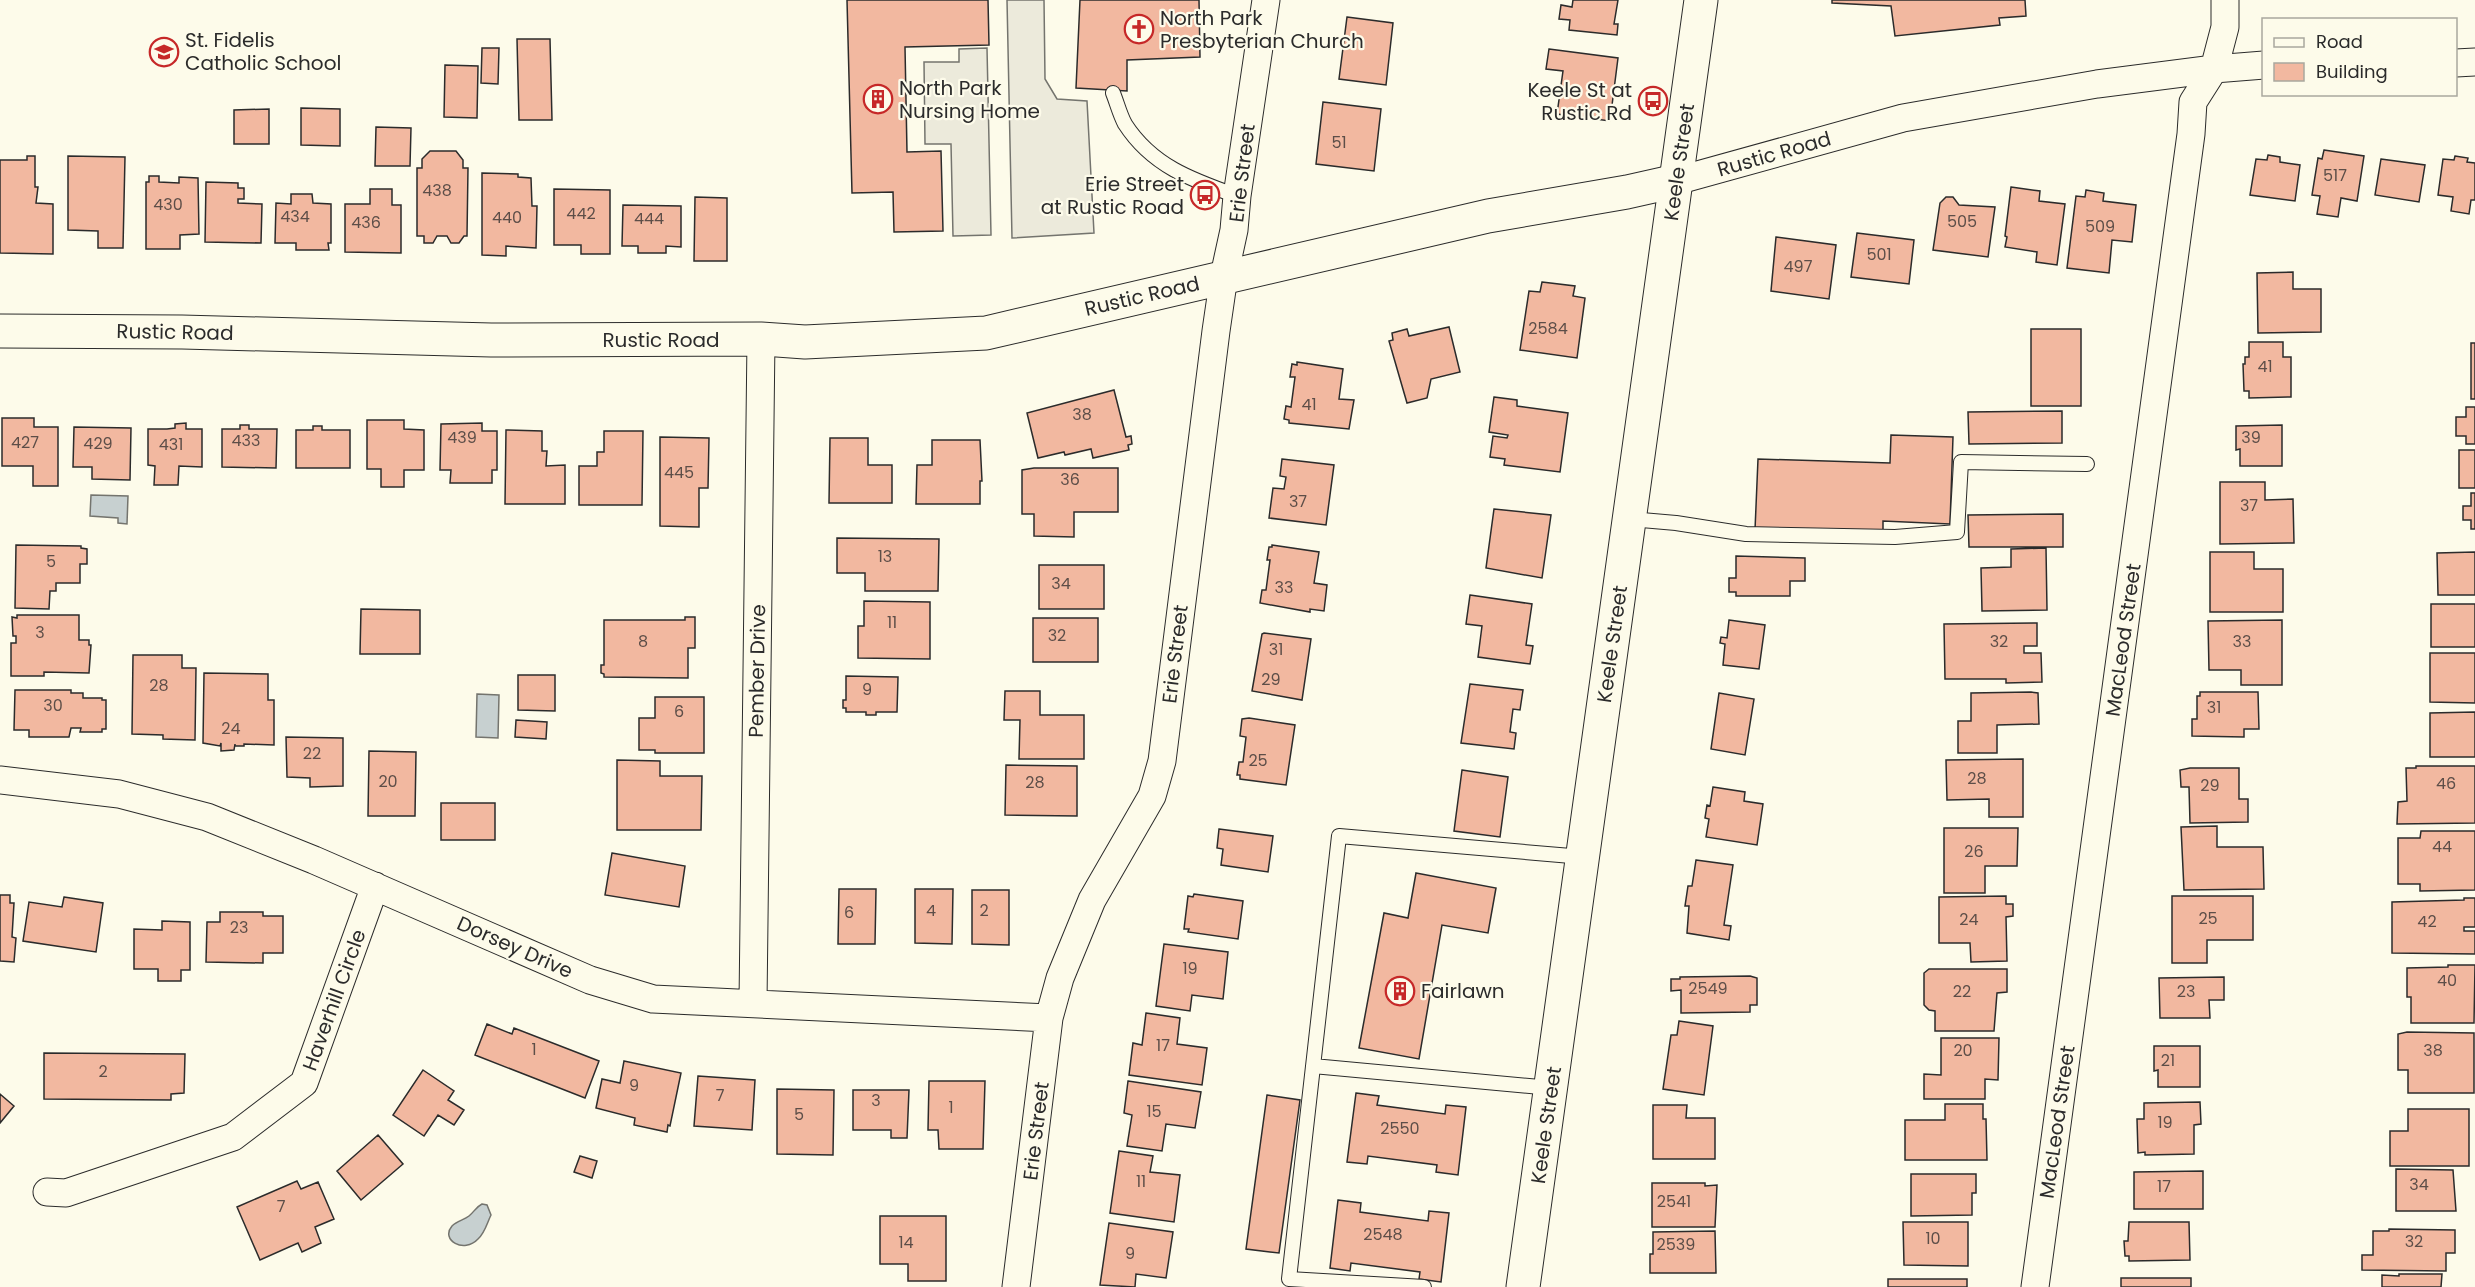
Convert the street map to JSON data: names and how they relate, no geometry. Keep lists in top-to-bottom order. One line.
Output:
{"streets":{"street":["Rustic Road","Keele Street","Erie Street","MacLeod Street","Pember Drive","Dorsey Drive","Haverhill Circle"]},"crossings":[["Rustic Road","Keele Street"],["Rustic Road","Erie Street"],["Rustic Road","MacLeod Street"],["Rustic Road","Pember Drive"],["Erie Street","Dorsey Drive"],["Pember Drive","Dorsey Drive"],["Dorsey Drive","Haverhill Circle"]],"places":{"church":["North Park Presbyterian Church"],"school or university":["St. Fidelis Catholic School"],"building":["North Park Nursing Home","Fairlawn"],"bus stop":["Keele St at Rustic Rd","Erie Street at Rustic Road"]},"house_numbers":["51","517","438","430","442","434","440","444","505","436","509","501","497","2584","41","41","38","439","39","433","427","429","431","445","36","37","37","13","5","34","33","11","3","32","8","32","33","31","29","28","9","30","31","6","24","22","25","28","20","28","46","29","44","26","4","2","6","25","24","42","23","19","40","2549","22","23","17","1","20","38","21","2","9","7","3","1","15","5","19","2550","11","34","17","2541","7","2548","10","32","14","2539","9"],"legend":["Road","Building"]}
